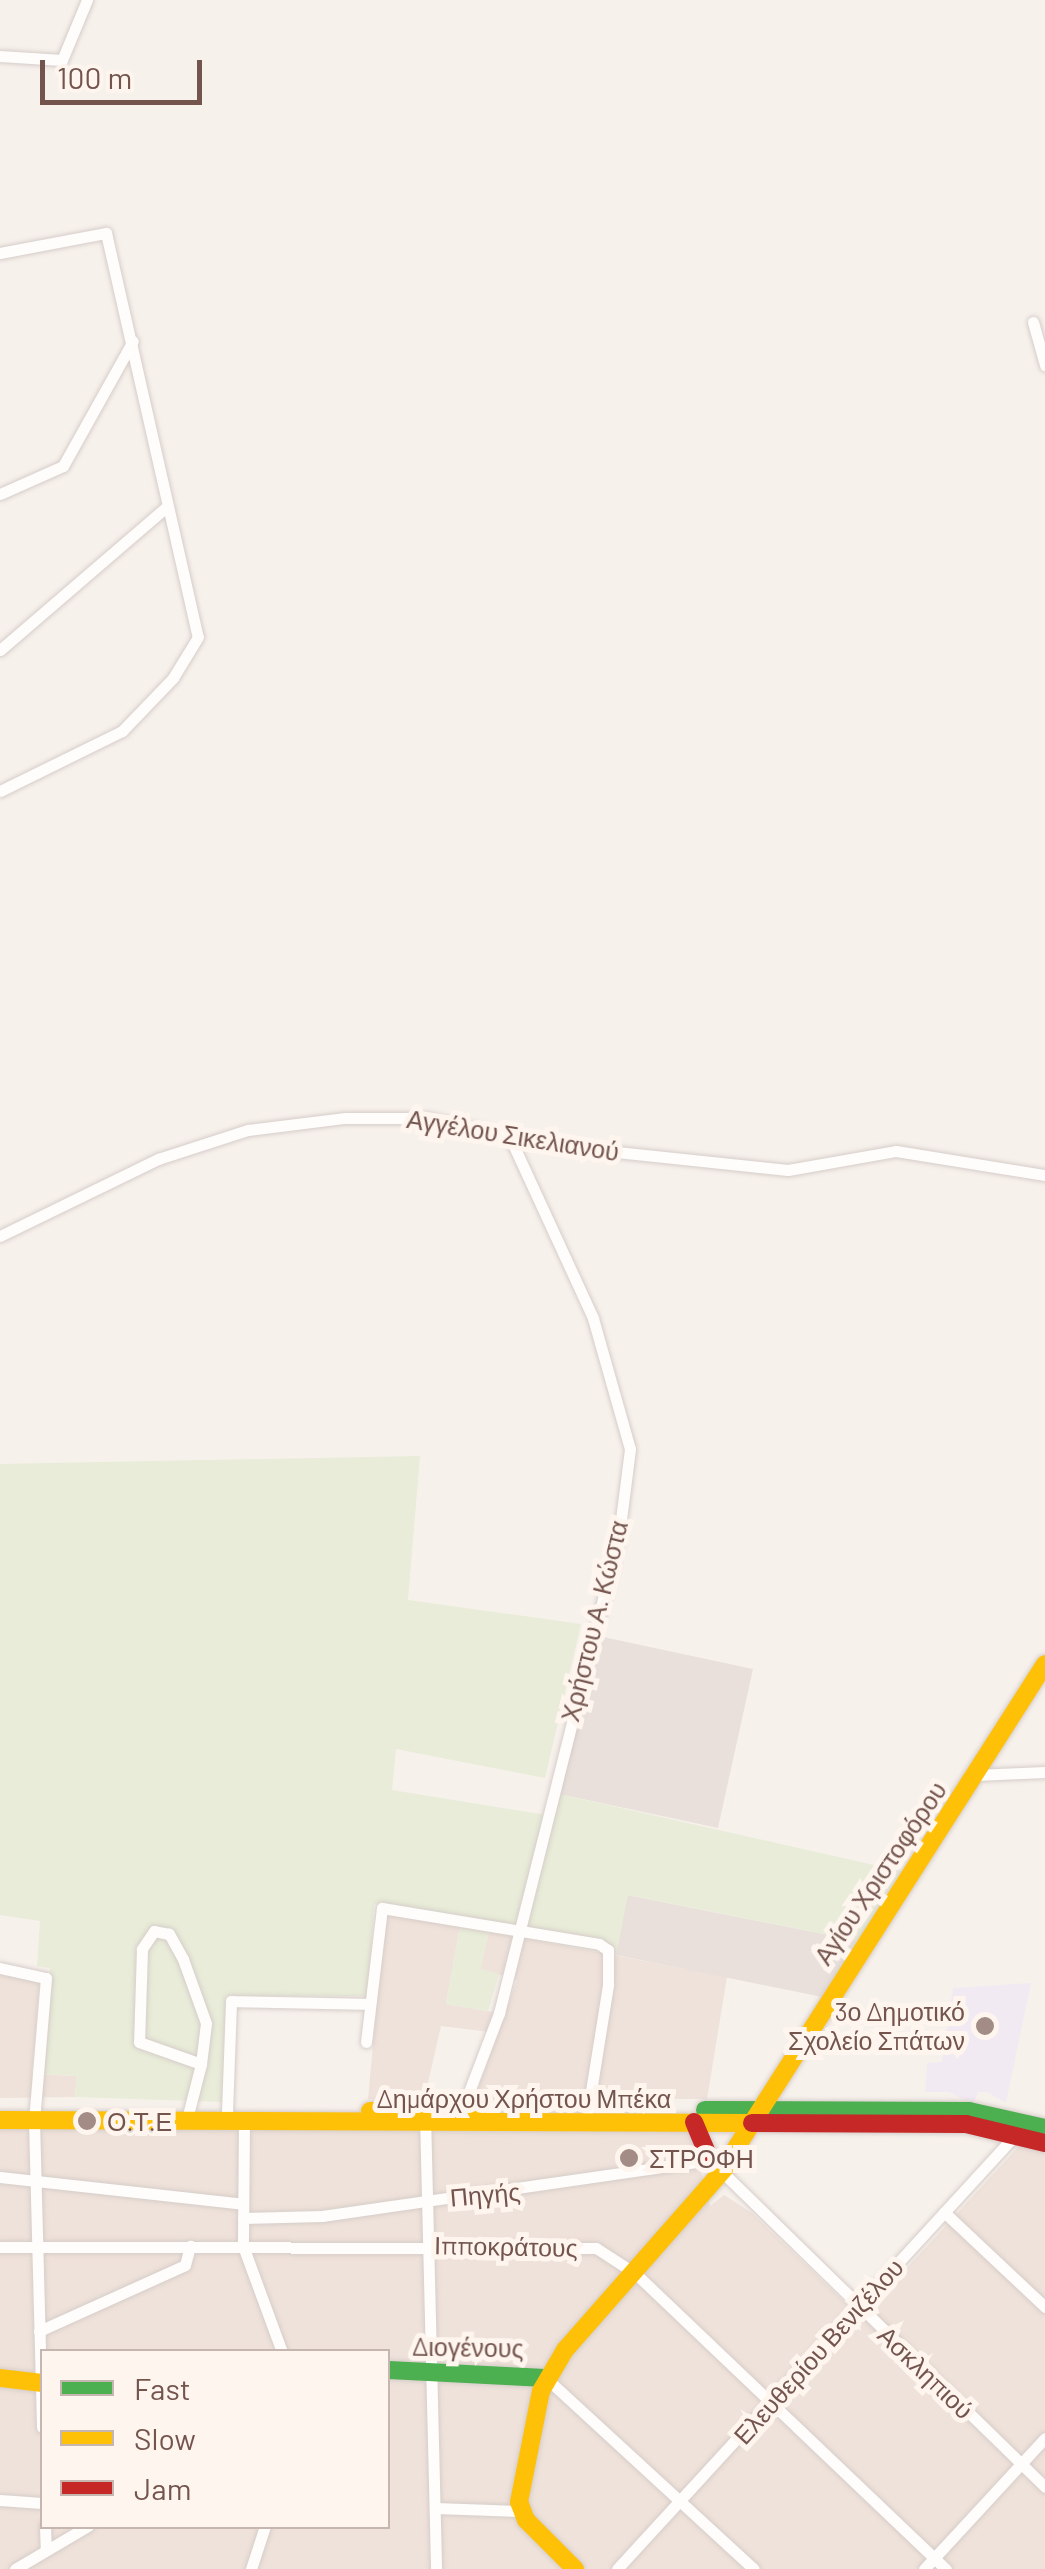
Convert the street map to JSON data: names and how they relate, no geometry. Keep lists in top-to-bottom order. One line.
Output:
{"streets":{"main road":["Αγίου Χριστοφόρου","Δημάρχου Χρήστου Μπέκα","Διογένους"],"street":["Αγγέλου Σικελιανού","Χρήστου Α. Κώστα","Πηγής","Ιπποκράτους","Ελευθερίου Βενιζέλου","Ασκληπιού"]},"crossings":[["Αγγέλου Σικελιανού","Χρήστου Α. Κώστα"],["Χρήστου Α. Κώστα","Δημάρχου Χρήστου Μπέκα"],["Αγίου Χριστοφόρου","Δημάρχου Χρήστου Μπέκα"],["Αγίου Χριστοφόρου","Πηγής"],["Αγίου Χριστοφόρου","Ιπποκράτους"],["Αγίου Χριστοφόρου","Διογένους"],["Αγίου Χριστοφόρου","Ασκληπιού"],["Δημάρχου Χρήστου Μπέκα","Ελευθερίου Βενιζέλου"],["Πηγής","Ασκληπιού"],["Ιπποκράτους","Ελευθερίου Βενιζέλου"],["Ελευθερίου Βενιζέλου","Ασκληπιού"]],"places":["3ο Δημοτικό Σχολείο Σπάτων","Ο.Τ.Ε","ΣΤΡΟΦΗ"],"legend":["Fast","Slow","Jam"],"scale_bar":"100 m"}
